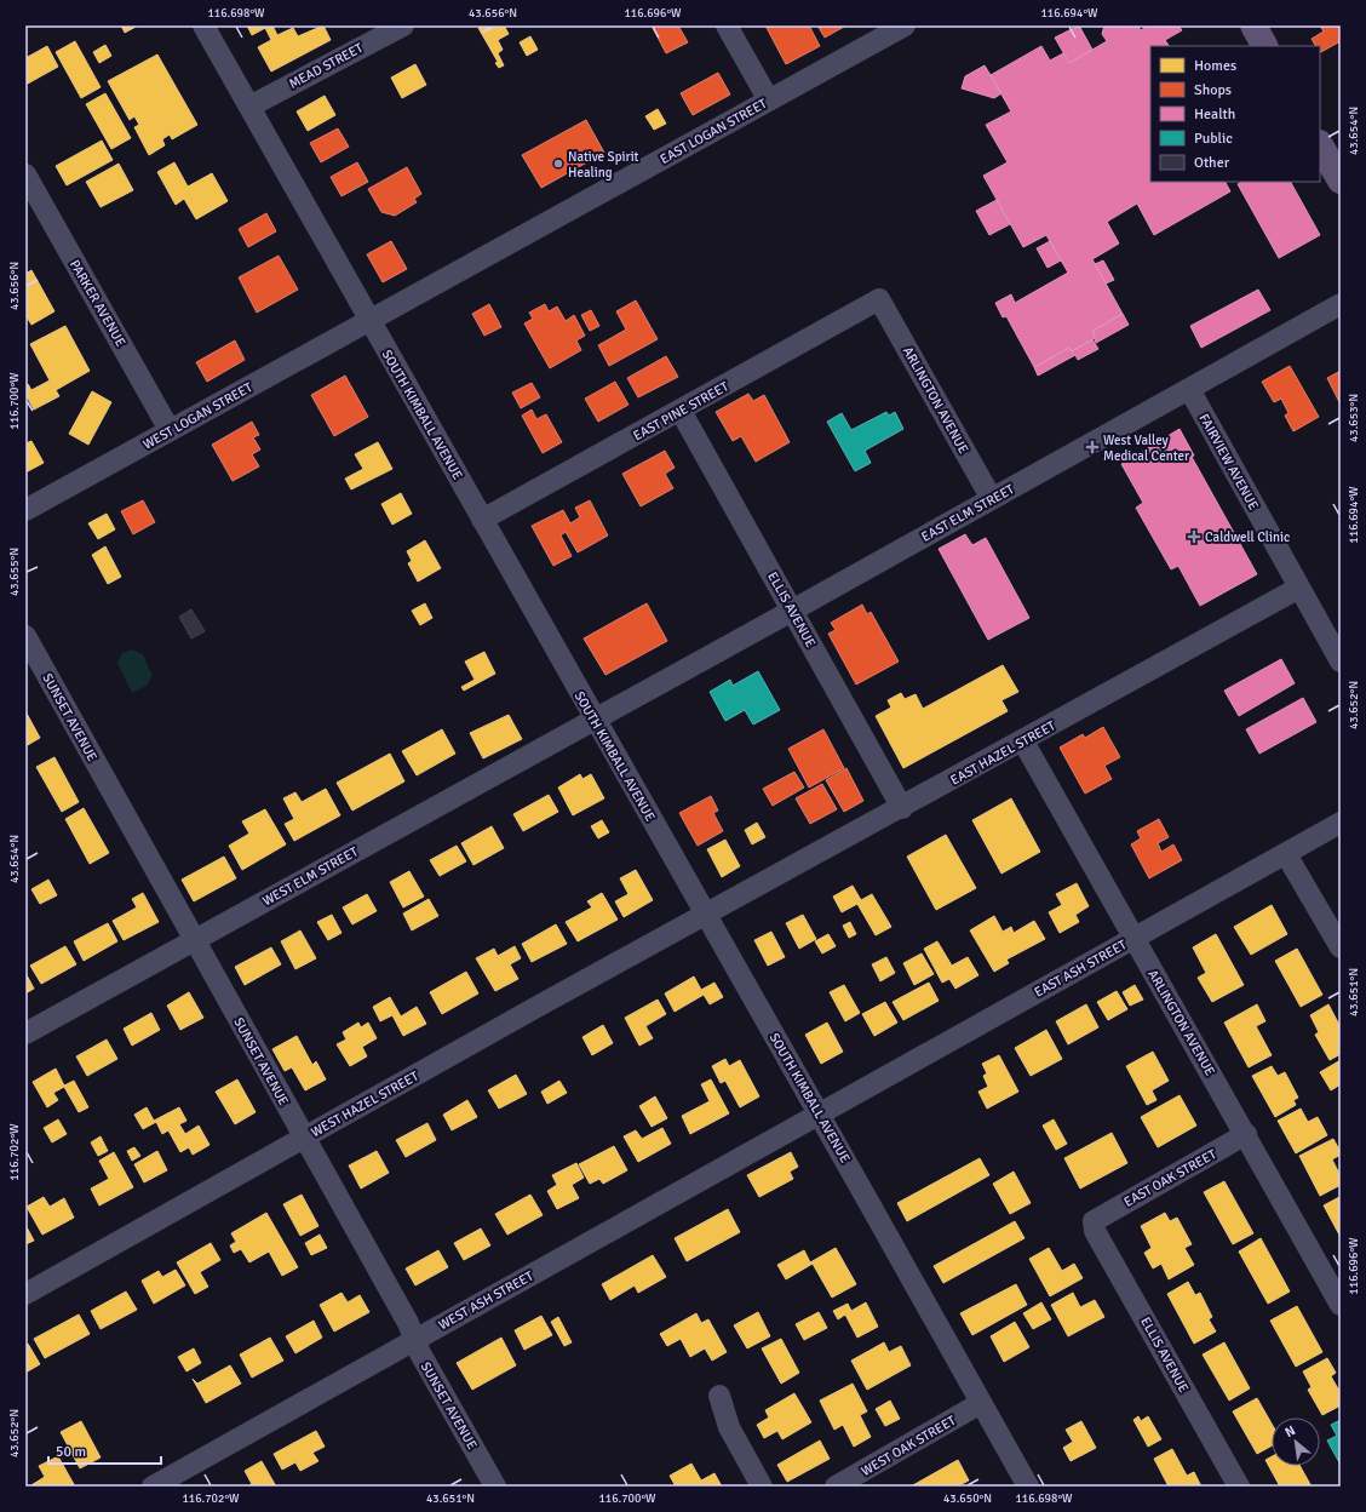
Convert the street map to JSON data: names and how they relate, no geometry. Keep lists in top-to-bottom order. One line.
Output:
{"streets":{"street":["MEAD STREET","EAST LOGAN STREET","PARKER AVENUE","ARLINGTON AVENUE","EAST PINE STREET","SOUTH KIMBALL AVENUE","WEST LOGAN STREET","FAIRVIEW AVENUE","EAST ELM STREET","ELLIS AVENUE","SUNSET AVENUE","EAST HAZEL STREET","WEST ELM STREET","EAST ASH STREET","WEST HAZEL STREET","EAST OAK STREET","WEST ASH STREET","WEST OAK STREET"]},"crossings":[["MEAD STREET","SOUTH KIMBALL AVENUE"],["EAST LOGAN STREET","SOUTH KIMBALL AVENUE"],["EAST LOGAN STREET","WEST LOGAN STREET"],["PARKER AVENUE","WEST LOGAN STREET"],["ARLINGTON AVENUE","EAST PINE STREET"],["ARLINGTON AVENUE","EAST ELM STREET"],["ARLINGTON AVENUE","EAST HAZEL STREET"],["ARLINGTON AVENUE","EAST ASH STREET"],["ARLINGTON AVENUE","EAST OAK STREET"],["EAST PINE STREET","SOUTH KIMBALL AVENUE"],["EAST PINE STREET","ELLIS AVENUE"],["SOUTH KIMBALL AVENUE","WEST LOGAN STREET"],["SOUTH KIMBALL AVENUE","EAST ELM STREET"],["SOUTH KIMBALL AVENUE","EAST HAZEL STREET"],["SOUTH KIMBALL AVENUE","WEST ELM STREET"],["SOUTH KIMBALL AVENUE","EAST ASH STREET"],["SOUTH KIMBALL AVENUE","WEST HAZEL STREET"],["SOUTH KIMBALL AVENUE","WEST ASH STREET"],["SOUTH KIMBALL AVENUE","WEST OAK STREET"],["FAIRVIEW AVENUE","EAST ELM STREET"],["FAIRVIEW AVENUE","EAST HAZEL STREET"],["EAST ELM STREET","ELLIS AVENUE"],["EAST ELM STREET","WEST ELM STREET"],["ELLIS AVENUE","EAST HAZEL STREET"],["ELLIS AVENUE","EAST OAK STREET"],["SUNSET AVENUE","WEST ELM STREET"],["SUNSET AVENUE","WEST HAZEL STREET"],["SUNSET AVENUE","WEST ASH STREET"],["EAST HAZEL STREET","WEST HAZEL STREET"],["EAST ASH STREET","WEST ASH STREET"]],"places":{"other":["Native Spirit Healing"],"health":["West Valley Medical Center","Caldwell Clinic"]},"legend":["Homes","Shops","Health","Public","Other"],"scale_bar":"50 m","north":"top left","coordinates":["116.698°W","43.656°N","116.696°W","116.694°W","43.654°N","116.700°W","43.653°N","43.655°N","43.652°N","43.651°N","116.702°W","43.650°N"]}
